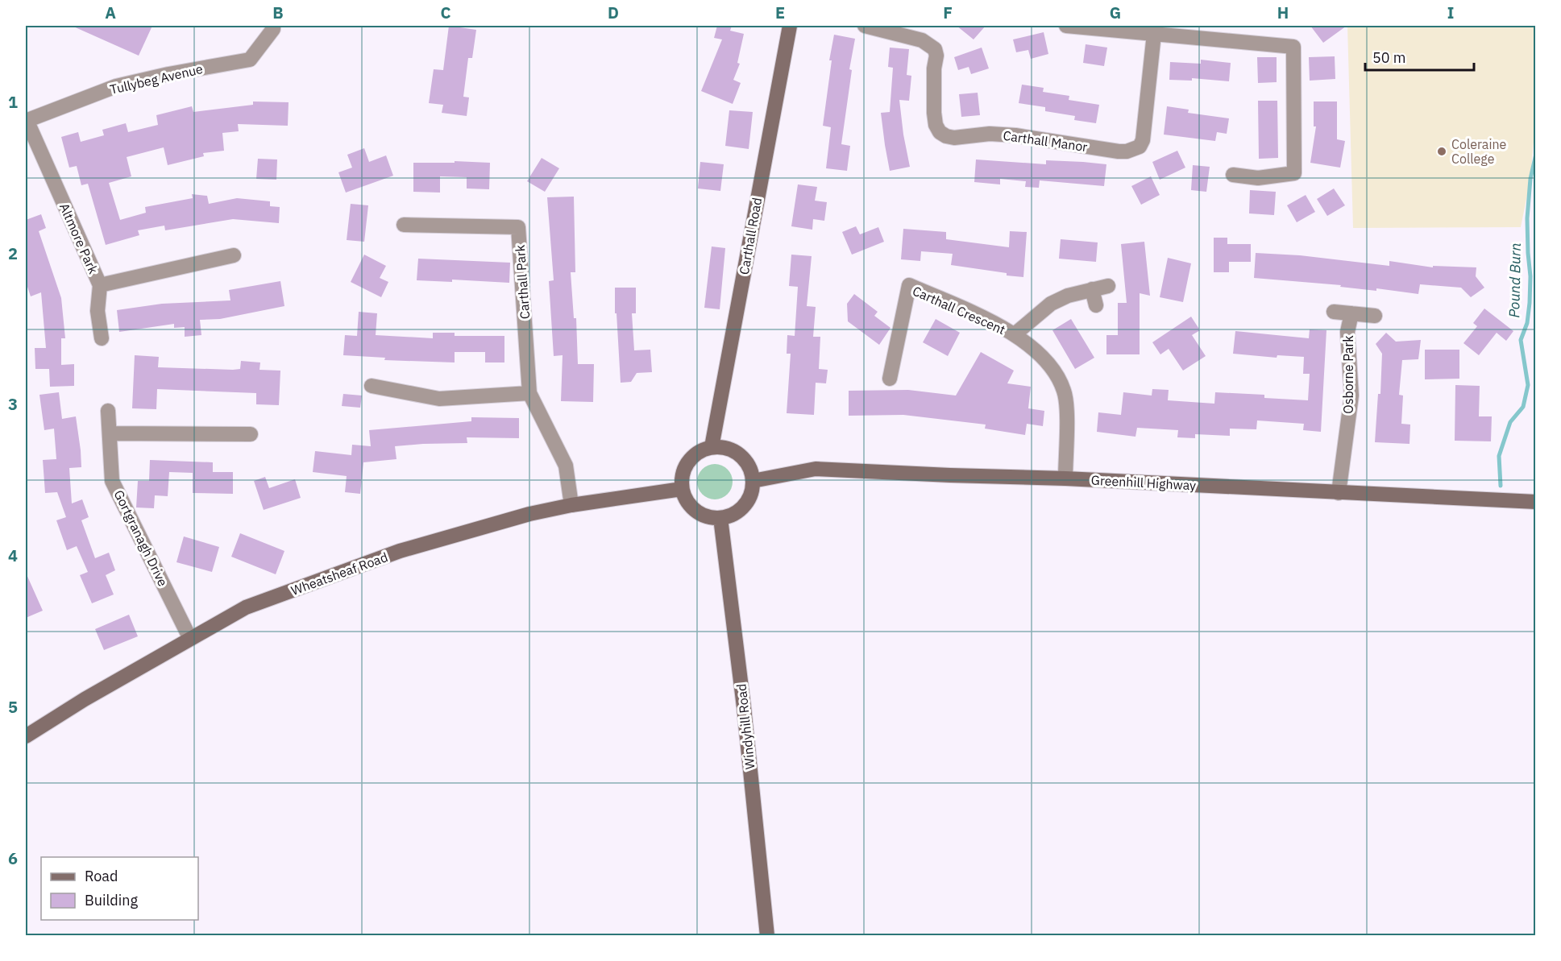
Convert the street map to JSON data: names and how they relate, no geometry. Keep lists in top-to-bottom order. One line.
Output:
{"streets":{"main road":["Carthall Road","Greenhill Highway","Wheatsheaf Road","Windyhill Road"],"street":["Tullybeg Avenue","Carthall Manor","Altmore Park","Carthall Park","Carthall Crescent","Osborne Park","Gortgranagh Drive"]},"crossings":[["Tullybeg Avenue","Altmore Park"],["Carthall Road","Greenhill Highway"],["Carthall Road","Wheatsheaf Road"],["Carthall Road","Windyhill Road"],["Carthall Park","Wheatsheaf Road"],["Carthall Crescent","Greenhill Highway"],["Osborne Park","Greenhill Highway"],["Greenhill Highway","Wheatsheaf Road"],["Greenhill Highway","Windyhill Road"],["Gortgranagh Drive","Wheatsheaf Road"],["Wheatsheaf Road","Windyhill Road"]],"water":["Pound Burn"],"places":["Coleraine College"],"legend":["Road","Building"],"scale_bar":"50 m","grid":{"columns":["A","B","C","D","E","F","G","H","I"],"rows":["1","2","3","4","5","6"]}}
